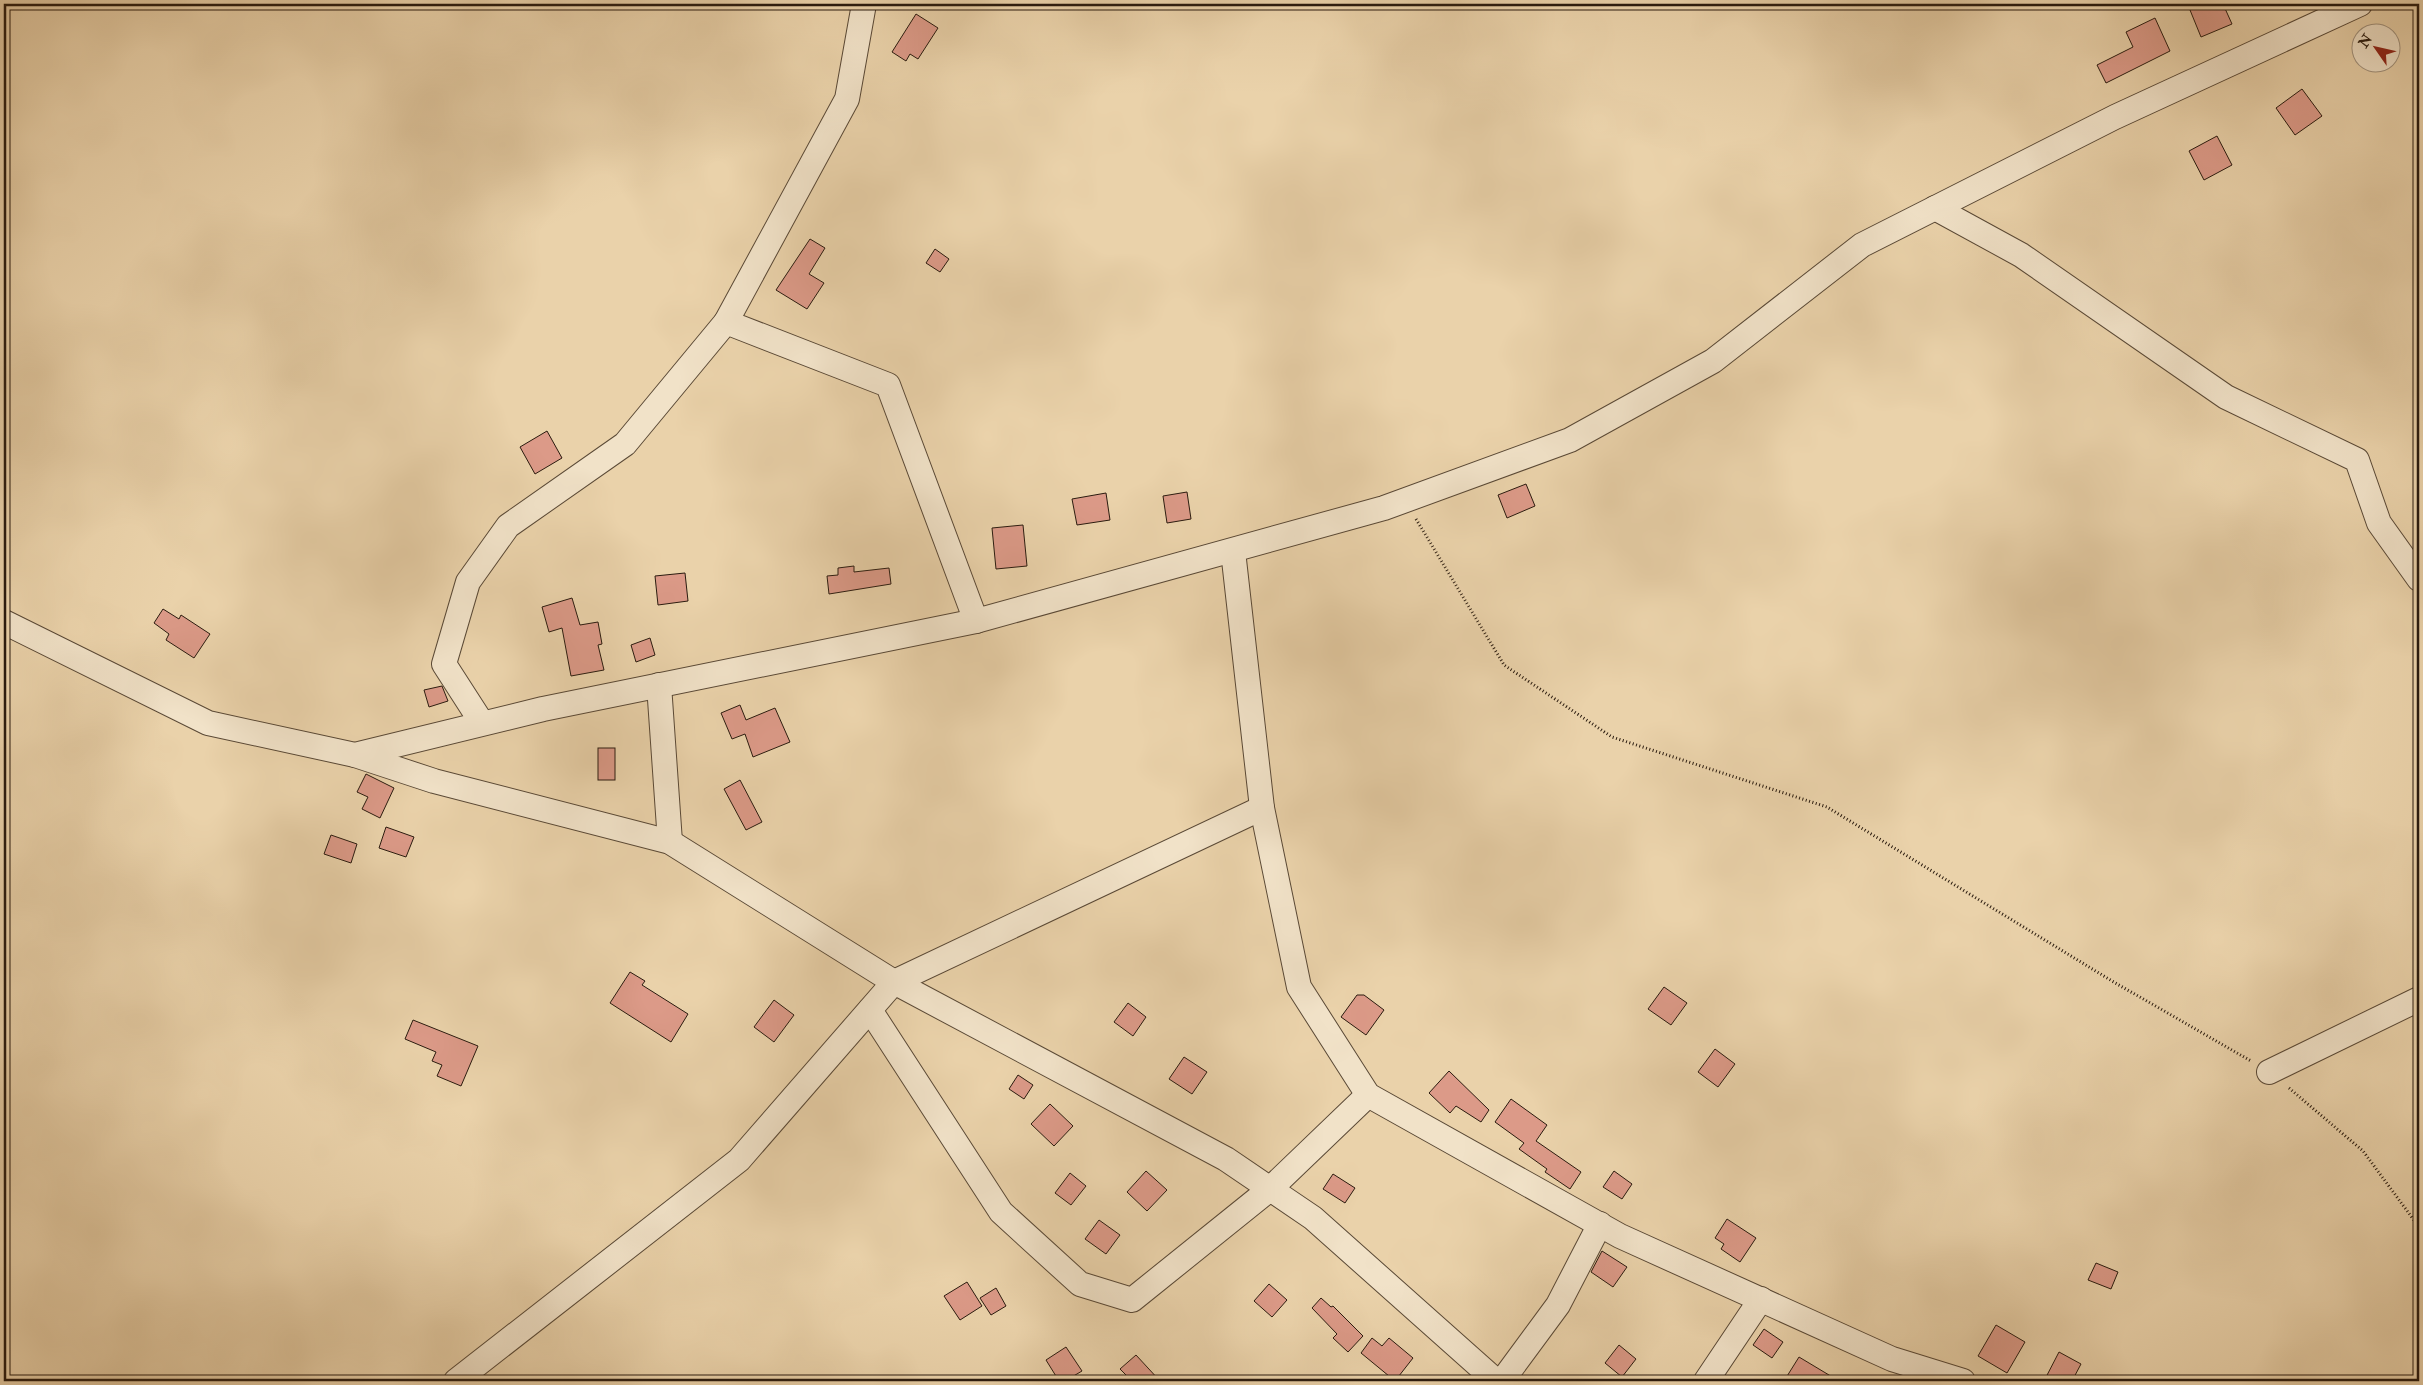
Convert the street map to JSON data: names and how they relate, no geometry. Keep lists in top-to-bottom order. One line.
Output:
{"north":"top left"}
